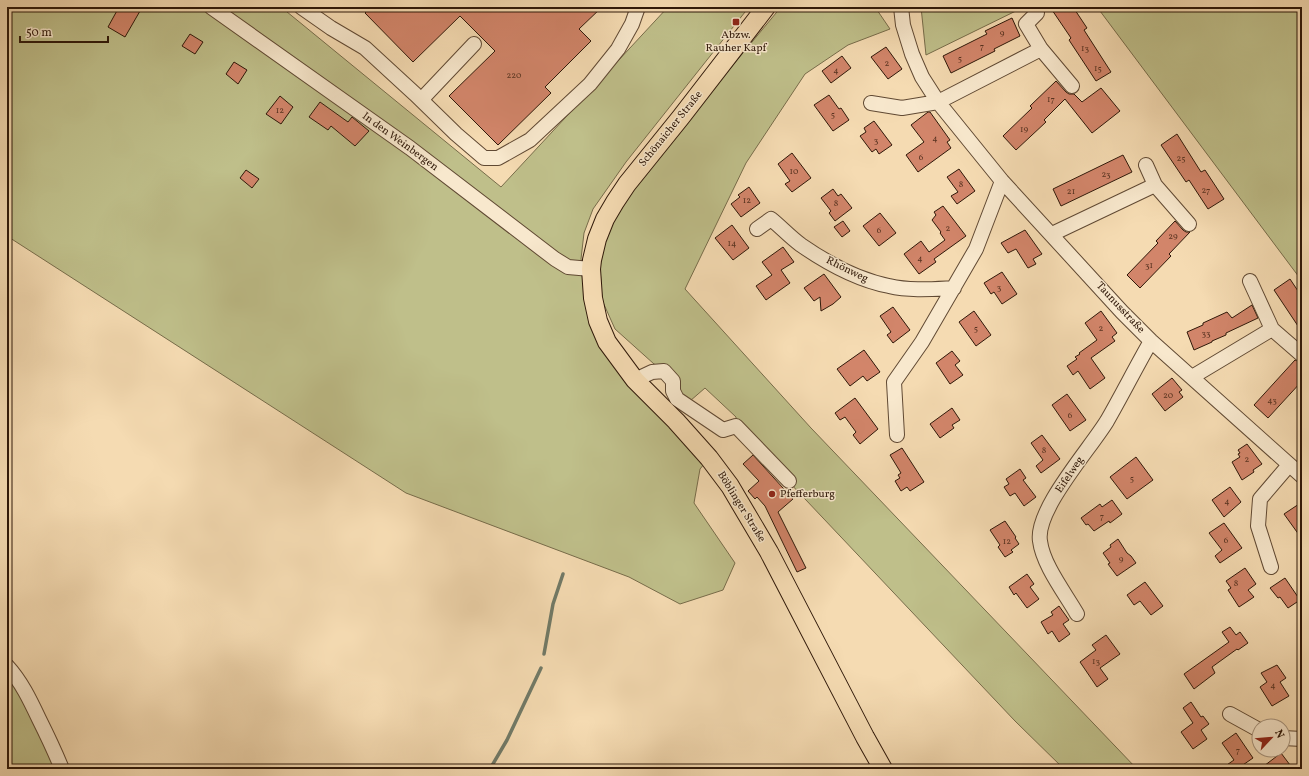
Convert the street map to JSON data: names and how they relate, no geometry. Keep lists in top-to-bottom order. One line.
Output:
{"streets":{"main road":["Schönaicher Straße","Böblinger Straße"],"street":["In den Weinbergen","Rhönweg","Taunusstraße","Eifelweg"]},"crossings":[["Schönaicher Straße","In den Weinbergen"],["Schönaicher Straße","Böblinger Straße"],["In den Weinbergen","Böblinger Straße"],["Taunusstraße","Eifelweg"]],"places":{"transit":["Abzw. Rauher Kapf"],"other":["Pfefferburg"]},"house_numbers":["9","7","13","5","2","15","4","220","17","12","5","19","4","3","6","25","10","23","8","27","21","12","8","2","6","29","14","4","31","3","5","2","33","20","43","6","8","2","5","4","7","6","12","9","8","13","4","7"],"scale_bar":"50 m","north":"top right"}
